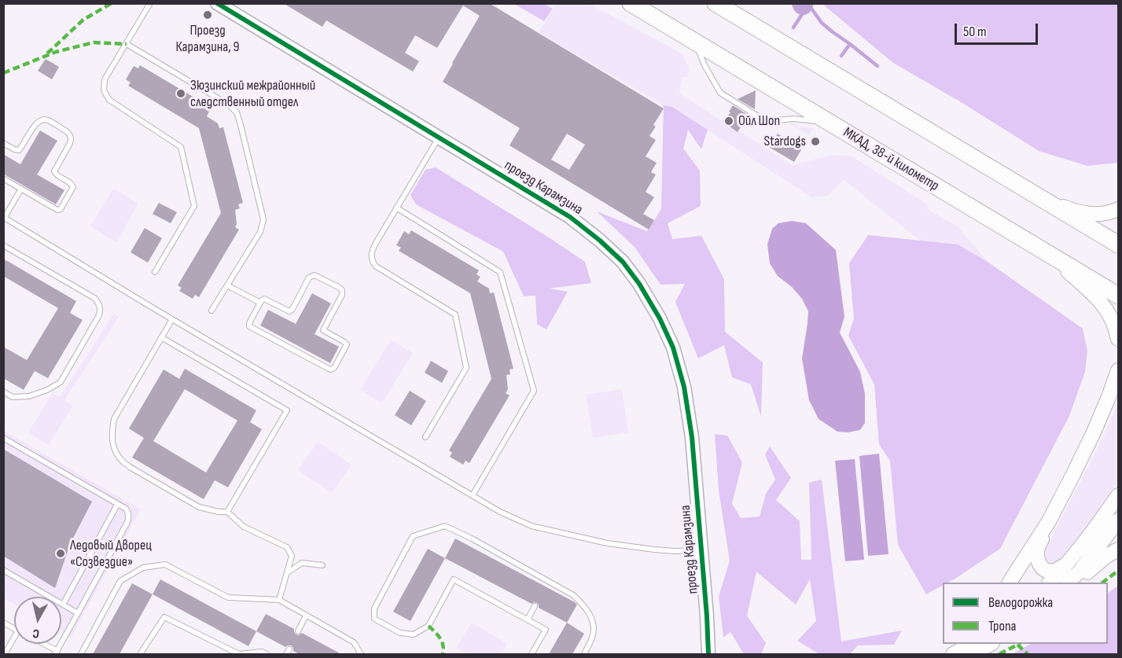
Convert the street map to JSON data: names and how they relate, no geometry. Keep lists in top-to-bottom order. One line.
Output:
{"streets":{"highway":["МКАД, 38-й километр"],"street":["проезд Карамзина"]},"places":["Проезд Карамзина, 9","Зюзинский межрайонный следственный отдел","Ойл Шоп","Stardogs","Ледовый Дворец «Созвездие»"],"legend":["Велодорожка","Тропа"],"scale_bar":"50 m","north":"bottom"}
